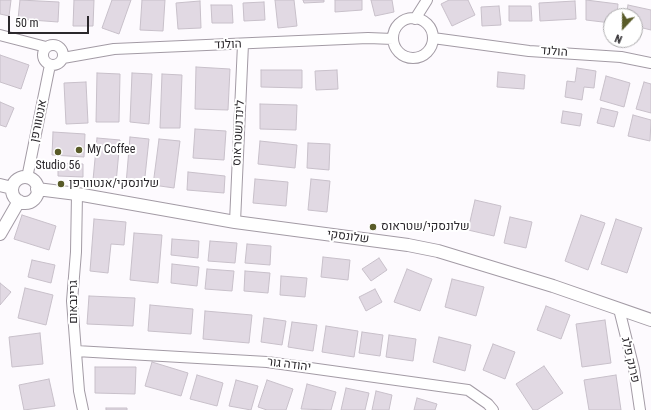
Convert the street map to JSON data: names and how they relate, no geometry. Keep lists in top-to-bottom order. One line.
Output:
{"streets":{"street":["הולנד","אנטוורפן","לינדנשטראוס","שלונסקי","גרינבאום","פרנק פלג","יהודה גור"]},"crossings":[["הולנד","אנטוורפן"],["הולנד","לינדנשטראוס"],["אנטוורפן","שלונסקי"],["לינדנשטראוס","שלונסקי"],["שלונסקי","גרינבאום"],["שלונסקי","פרנק פלג"],["גרינבאום","יהודה גור"]],"places":["My Coffee","Studio 56","שלונסקי/אנטוורפן","שלונסקי/שטראוס"],"scale_bar":"50 m","north":"bottom"}
